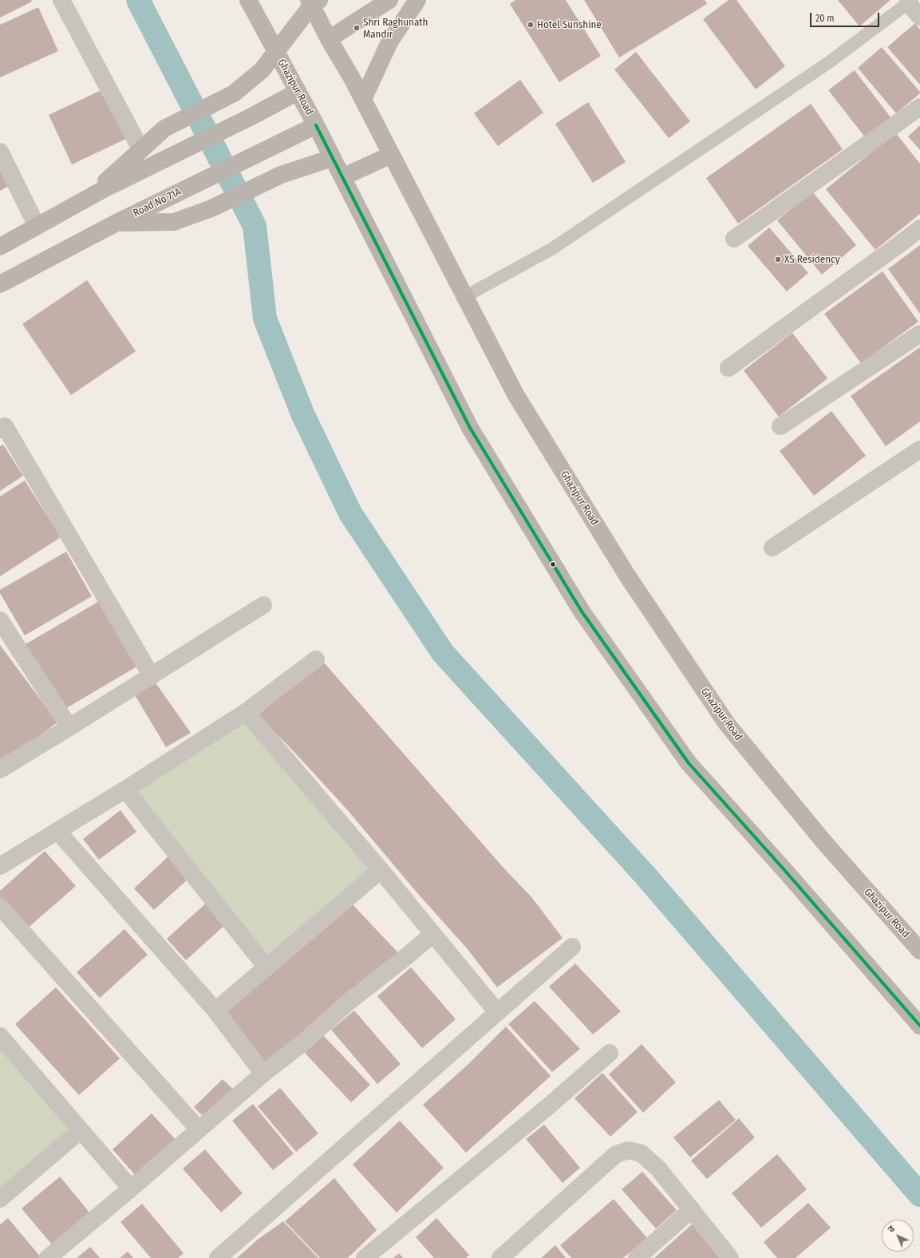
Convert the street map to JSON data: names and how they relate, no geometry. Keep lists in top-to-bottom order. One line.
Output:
{"streets":{"main road":["Ghazipur Road","Road No 71A"]},"crossings":[["Ghazipur Road","Road No 71A"]],"places":["Hotel Sunshine","Shri Raghunath Mandir","XS Residency"],"scale_bar":"20 m","north":"top left"}
